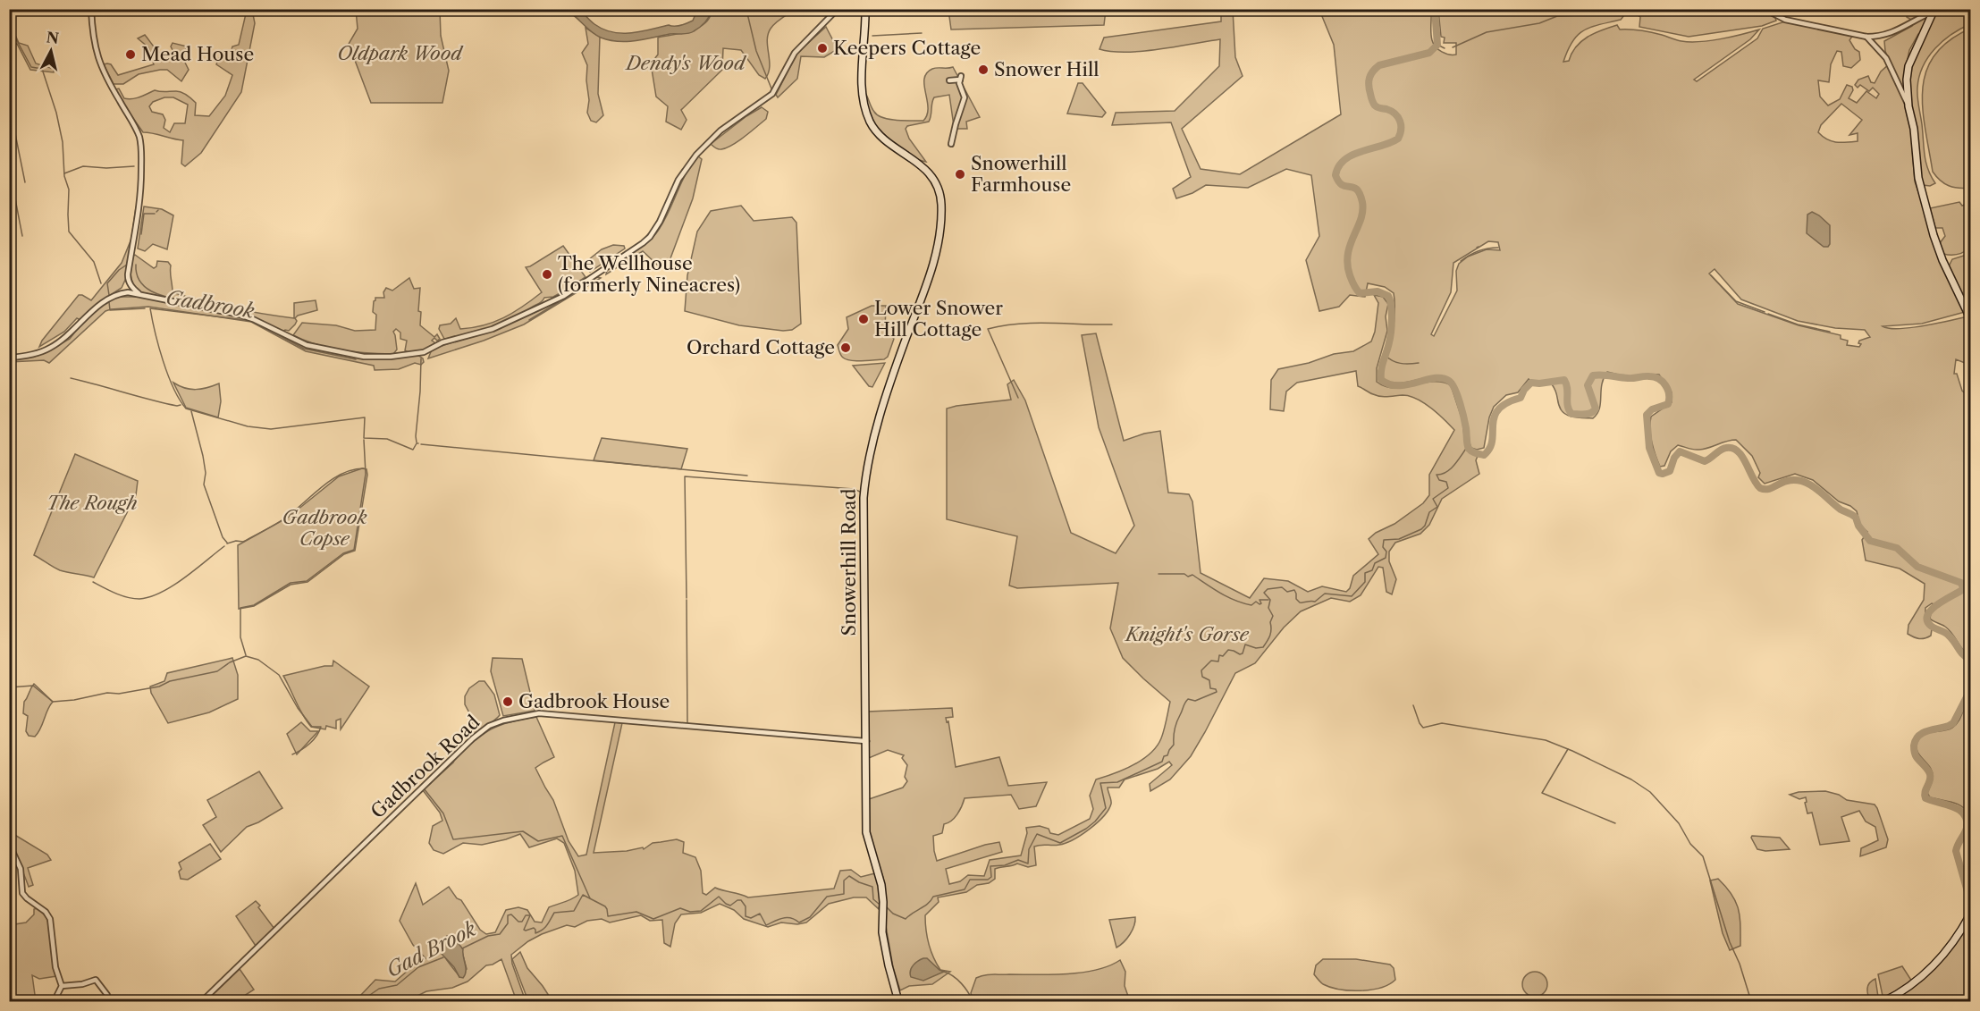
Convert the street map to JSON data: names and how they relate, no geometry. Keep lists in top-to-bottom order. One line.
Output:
{"streets":{"street":["Snowerhill Road","Gadbrook Road"]},"crossings":[["Snowerhill Road","Gadbrook Road"]],"water":["Gadbrook","Gad Brook"],"parks":["Oldpark Wood","Dendy's Wood","The Rough","Gadbrook Copse","Knight's Gorse"],"places":["Keepers Cottage","Mead House","Snower Hill","Snowerhill Farmhouse","The Wellhouse (formerly Nineacres)","Lower Snower Hill Cottage","Orchard Cottage","Gadbrook House"],"north":"top"}
